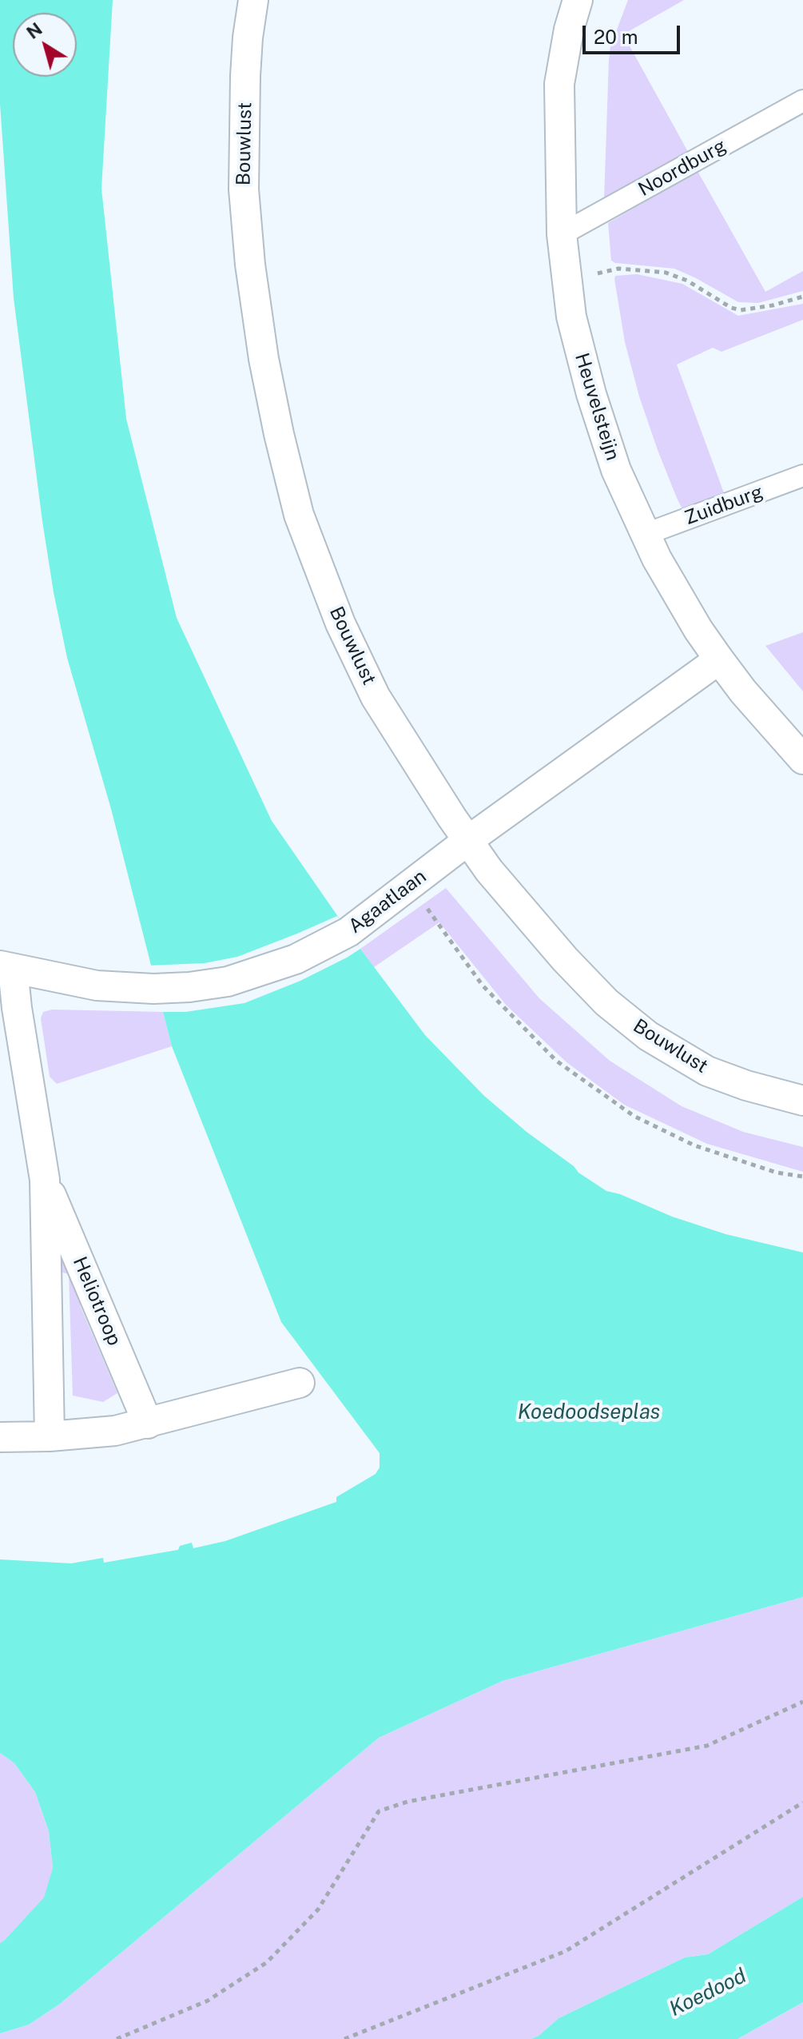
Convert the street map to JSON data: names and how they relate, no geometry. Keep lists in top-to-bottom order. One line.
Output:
{"streets":{"street":["Bouwlust","Noordburg","Heuvelsteijn","Zuidburg","Agaatlaan","Heliotroop"]},"crossings":[["Bouwlust","Agaatlaan"],["Noordburg","Heuvelsteijn"],["Heuvelsteijn","Zuidburg"],["Heuvelsteijn","Agaatlaan"],["Agaatlaan","Heliotroop"]],"water":["Koedoodseplas","Koedood"],"scale_bar":"20 m","north":"top left"}
